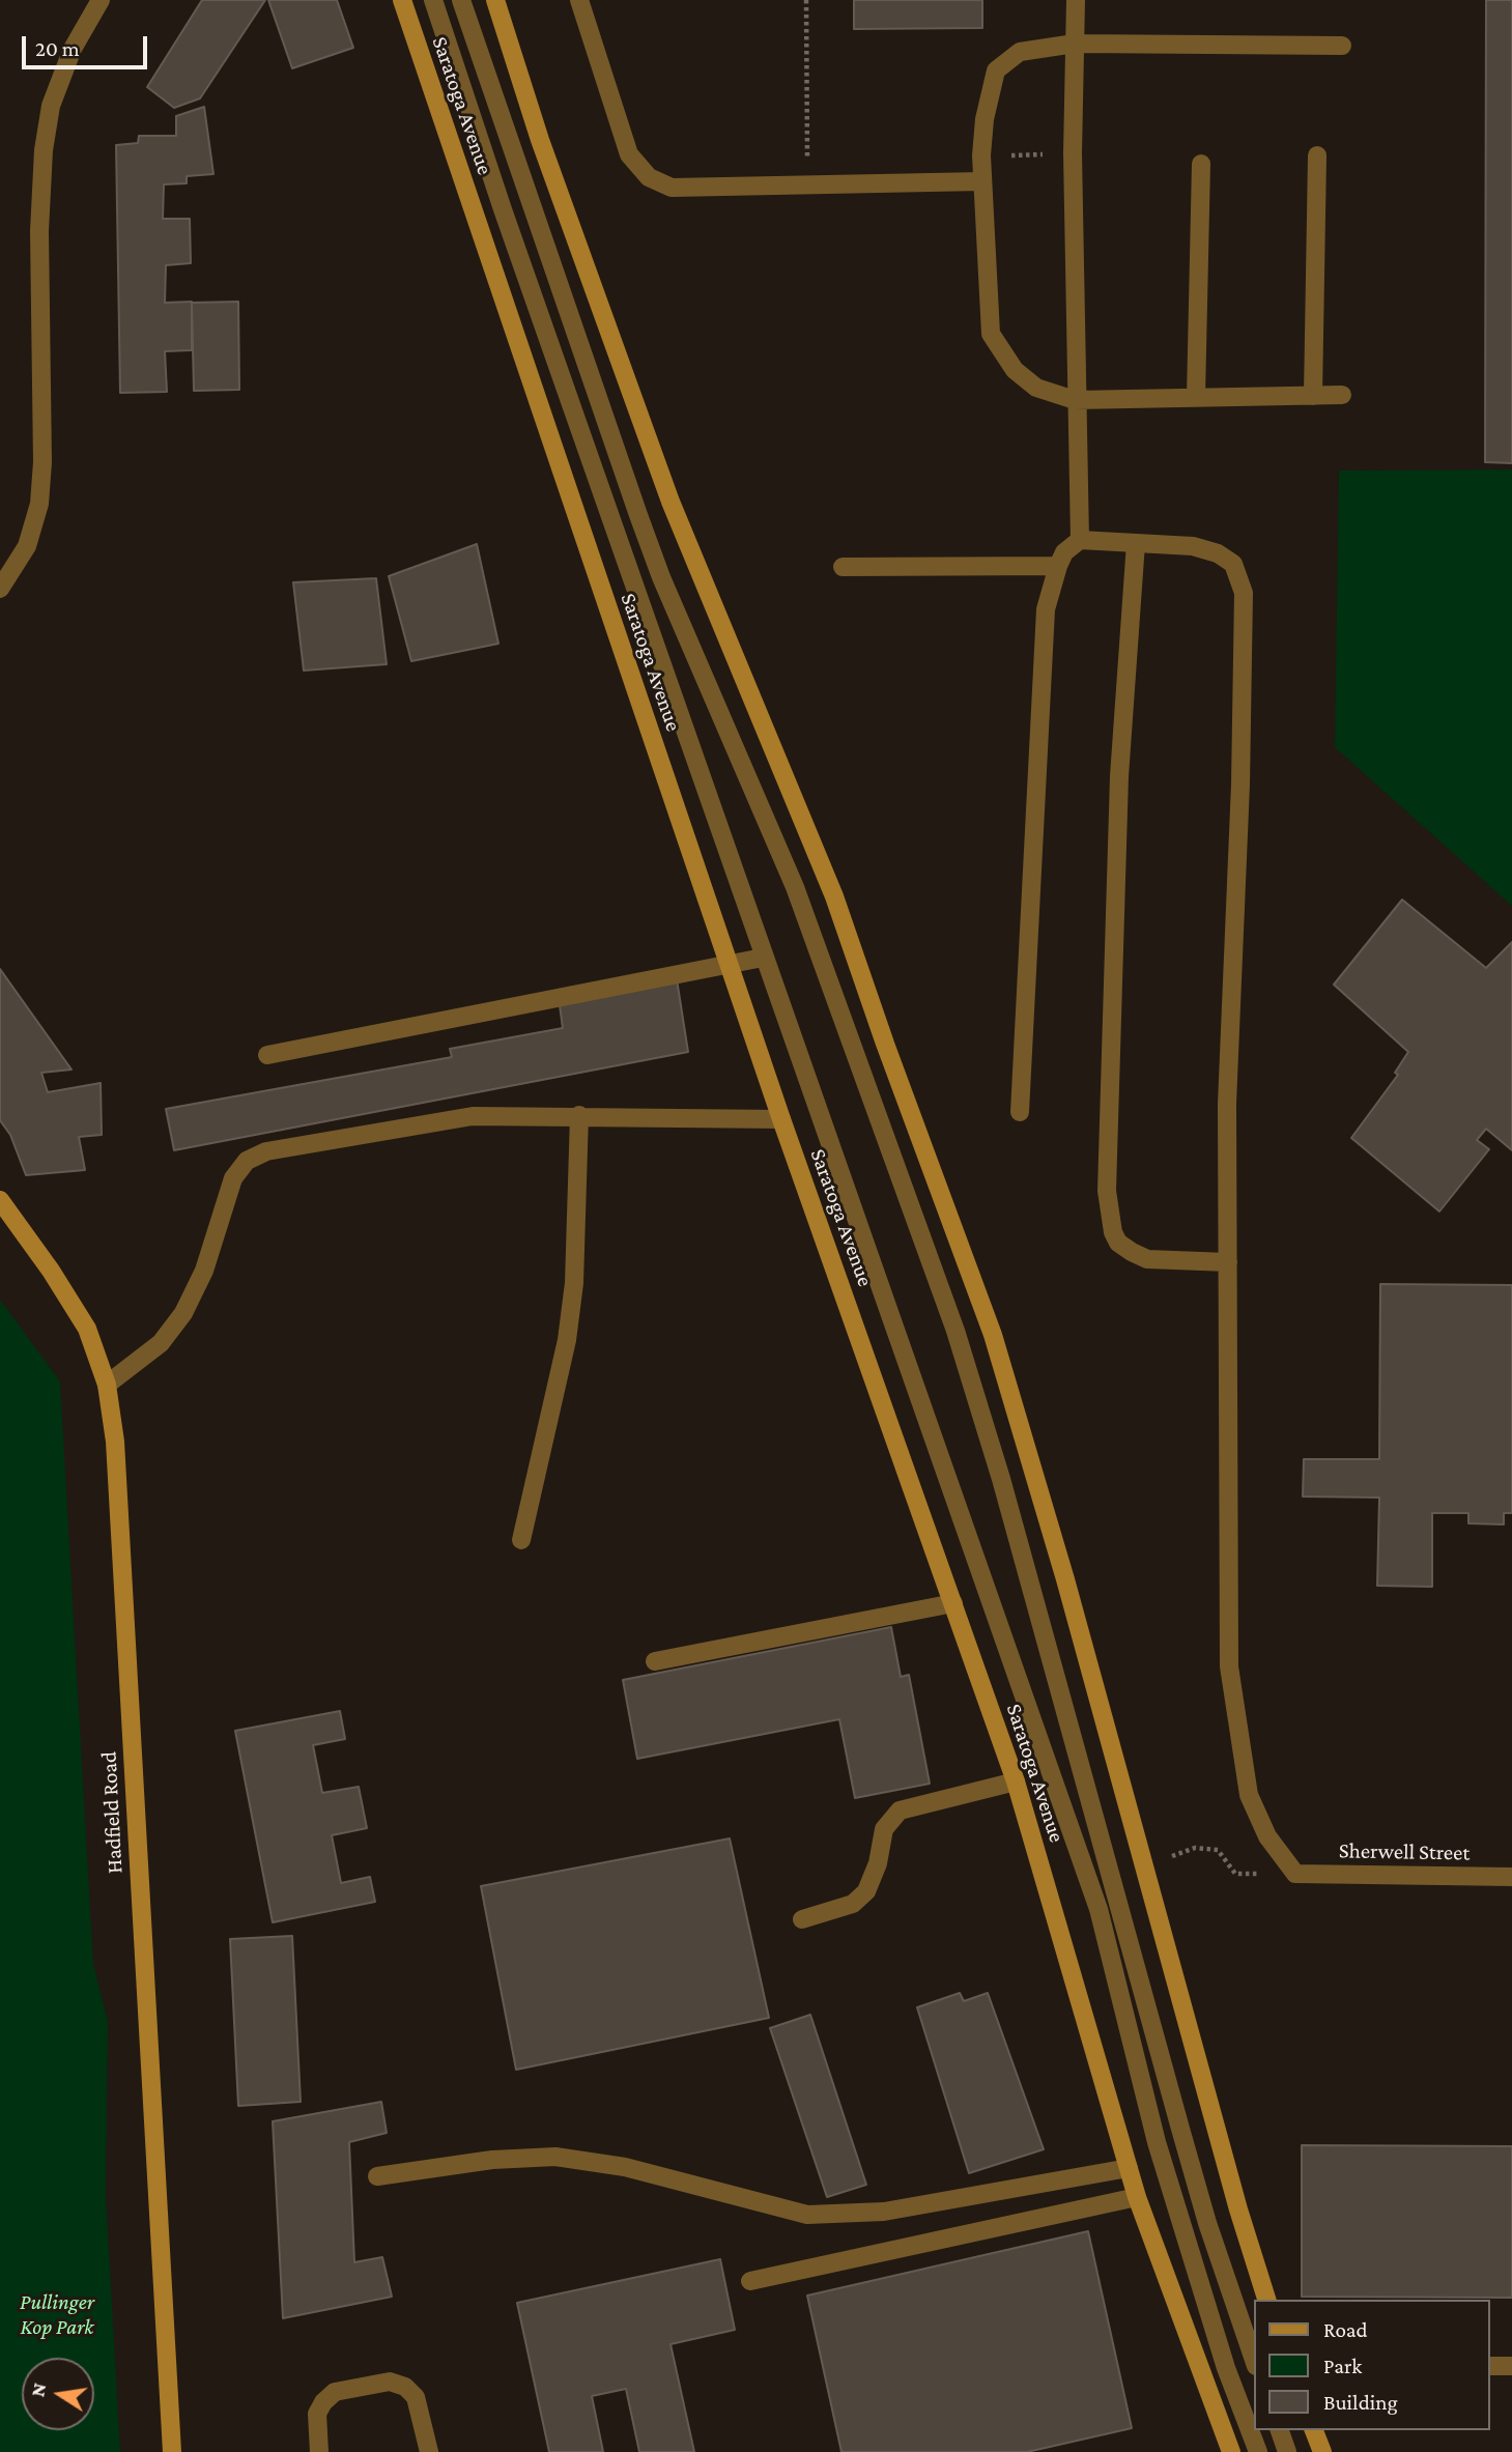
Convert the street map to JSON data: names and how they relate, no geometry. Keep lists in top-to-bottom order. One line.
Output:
{"streets":{"main road":["Saratoga Avenue","Hadfield Road"],"street":["Sherwell Street"]},"parks":["Pullinger Kop Park"],"legend":["Road","Park","Building"],"scale_bar":"20 m","north":"left"}
